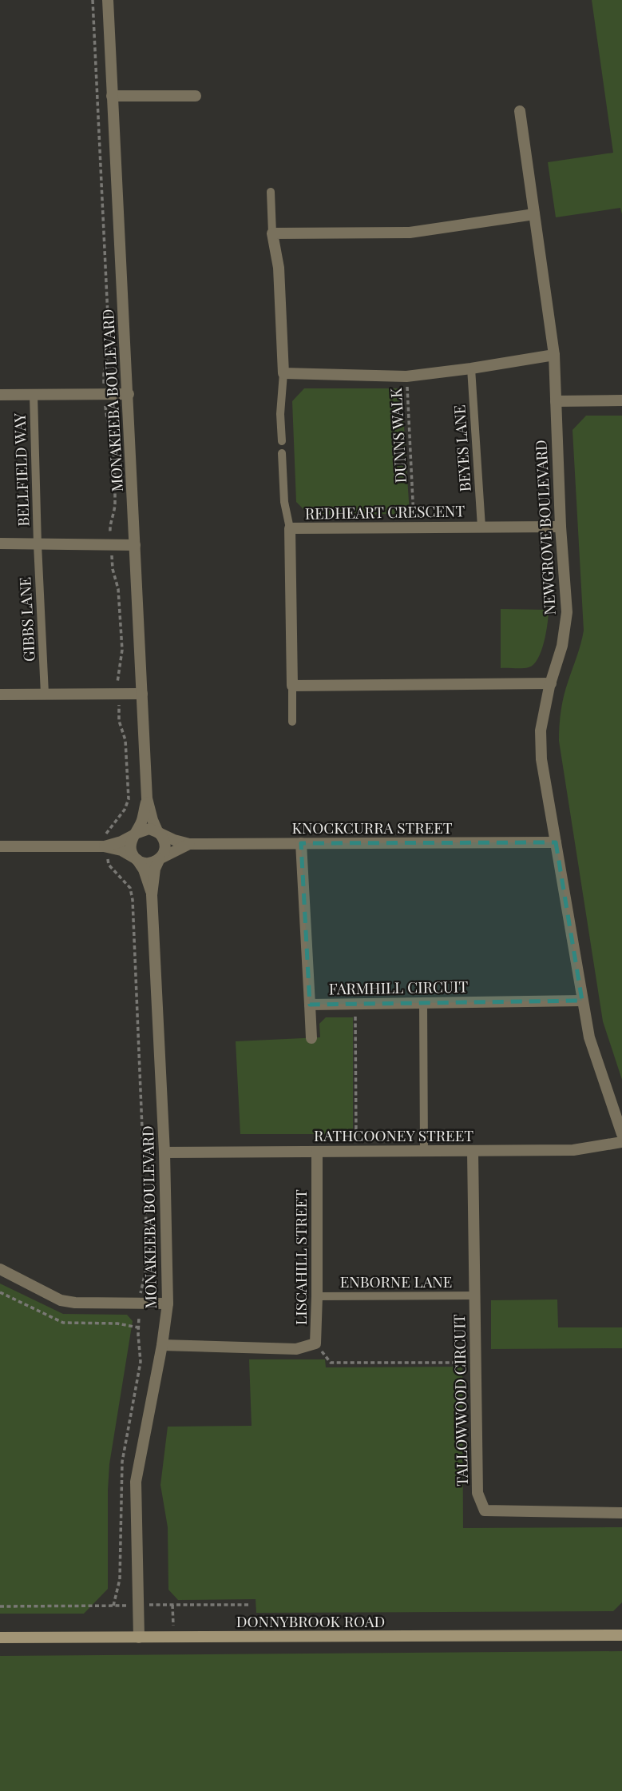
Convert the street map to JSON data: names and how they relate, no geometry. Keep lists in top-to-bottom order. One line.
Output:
{"streets":{"main road":["DONNYBROOK ROAD"],"street":["MONAKEEBA BOULEVARD","REDHEART CRESCENT","NEWGROVE BOULEVARD","KNOCKCURRA STREET","FARMHILL CIRCUIT","RATHCOONEY STREET","LISCAHILL STREET","TALLOWWOOD CIRCUIT"],"lane":["BEYES LANE","BELLFIELD WAY","GIBBS LANE","ENBORNE LANE"],"path":["DUNNS WALK"]},"crossings":[["MONAKEEBA BOULEVARD","KNOCKCURRA STREET"],["MONAKEEBA BOULEVARD","RATHCOONEY STREET"],["MONAKEEBA BOULEVARD","LISCAHILL STREET"],["MONAKEEBA BOULEVARD","DONNYBROOK ROAD"],["DUNNS WALK","REDHEART CRESCENT"],["BEYES LANE","REDHEART CRESCENT"],["BELLFIELD WAY","GIBBS LANE"],["REDHEART CRESCENT","NEWGROVE BOULEVARD"],["NEWGROVE BOULEVARD","KNOCKCURRA STREET"],["NEWGROVE BOULEVARD","FARMHILL CIRCUIT"],["KNOCKCURRA STREET","FARMHILL CIRCUIT"],["RATHCOONEY STREET","LISCAHILL STREET"],["RATHCOONEY STREET","TALLOWWOOD CIRCUIT"],["LISCAHILL STREET","ENBORNE LANE"],["ENBORNE LANE","TALLOWWOOD CIRCUIT"]]}
